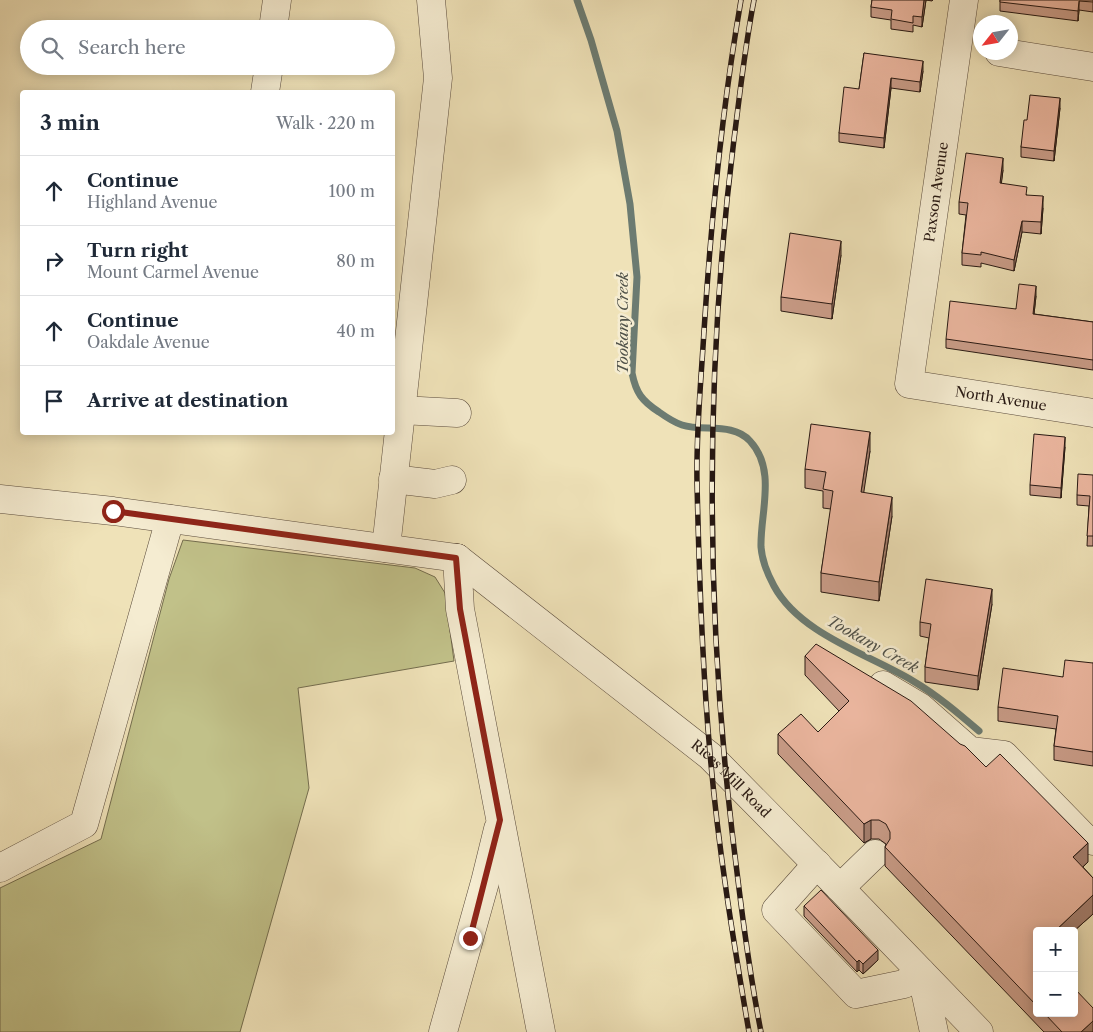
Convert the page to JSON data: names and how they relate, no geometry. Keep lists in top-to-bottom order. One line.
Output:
{"streets":{"street":["Paxson Avenue","North Avenue","Rices Mill Road"]},"crossings":[["Paxson Avenue","North Avenue"]],"water":["Tookany Creek"],"north":"bottom left","page":{"search":"Search here","heading":["3 min","Walk · 220 m"],"list":[["Continue","Highland Avenue","100 m"],["Turn right","Mount Carmel Avenue","80 m"],["Continue","Oakdale Avenue","40 m"],"Arrive at destination"],"map_buttons":["+","−"]}}
